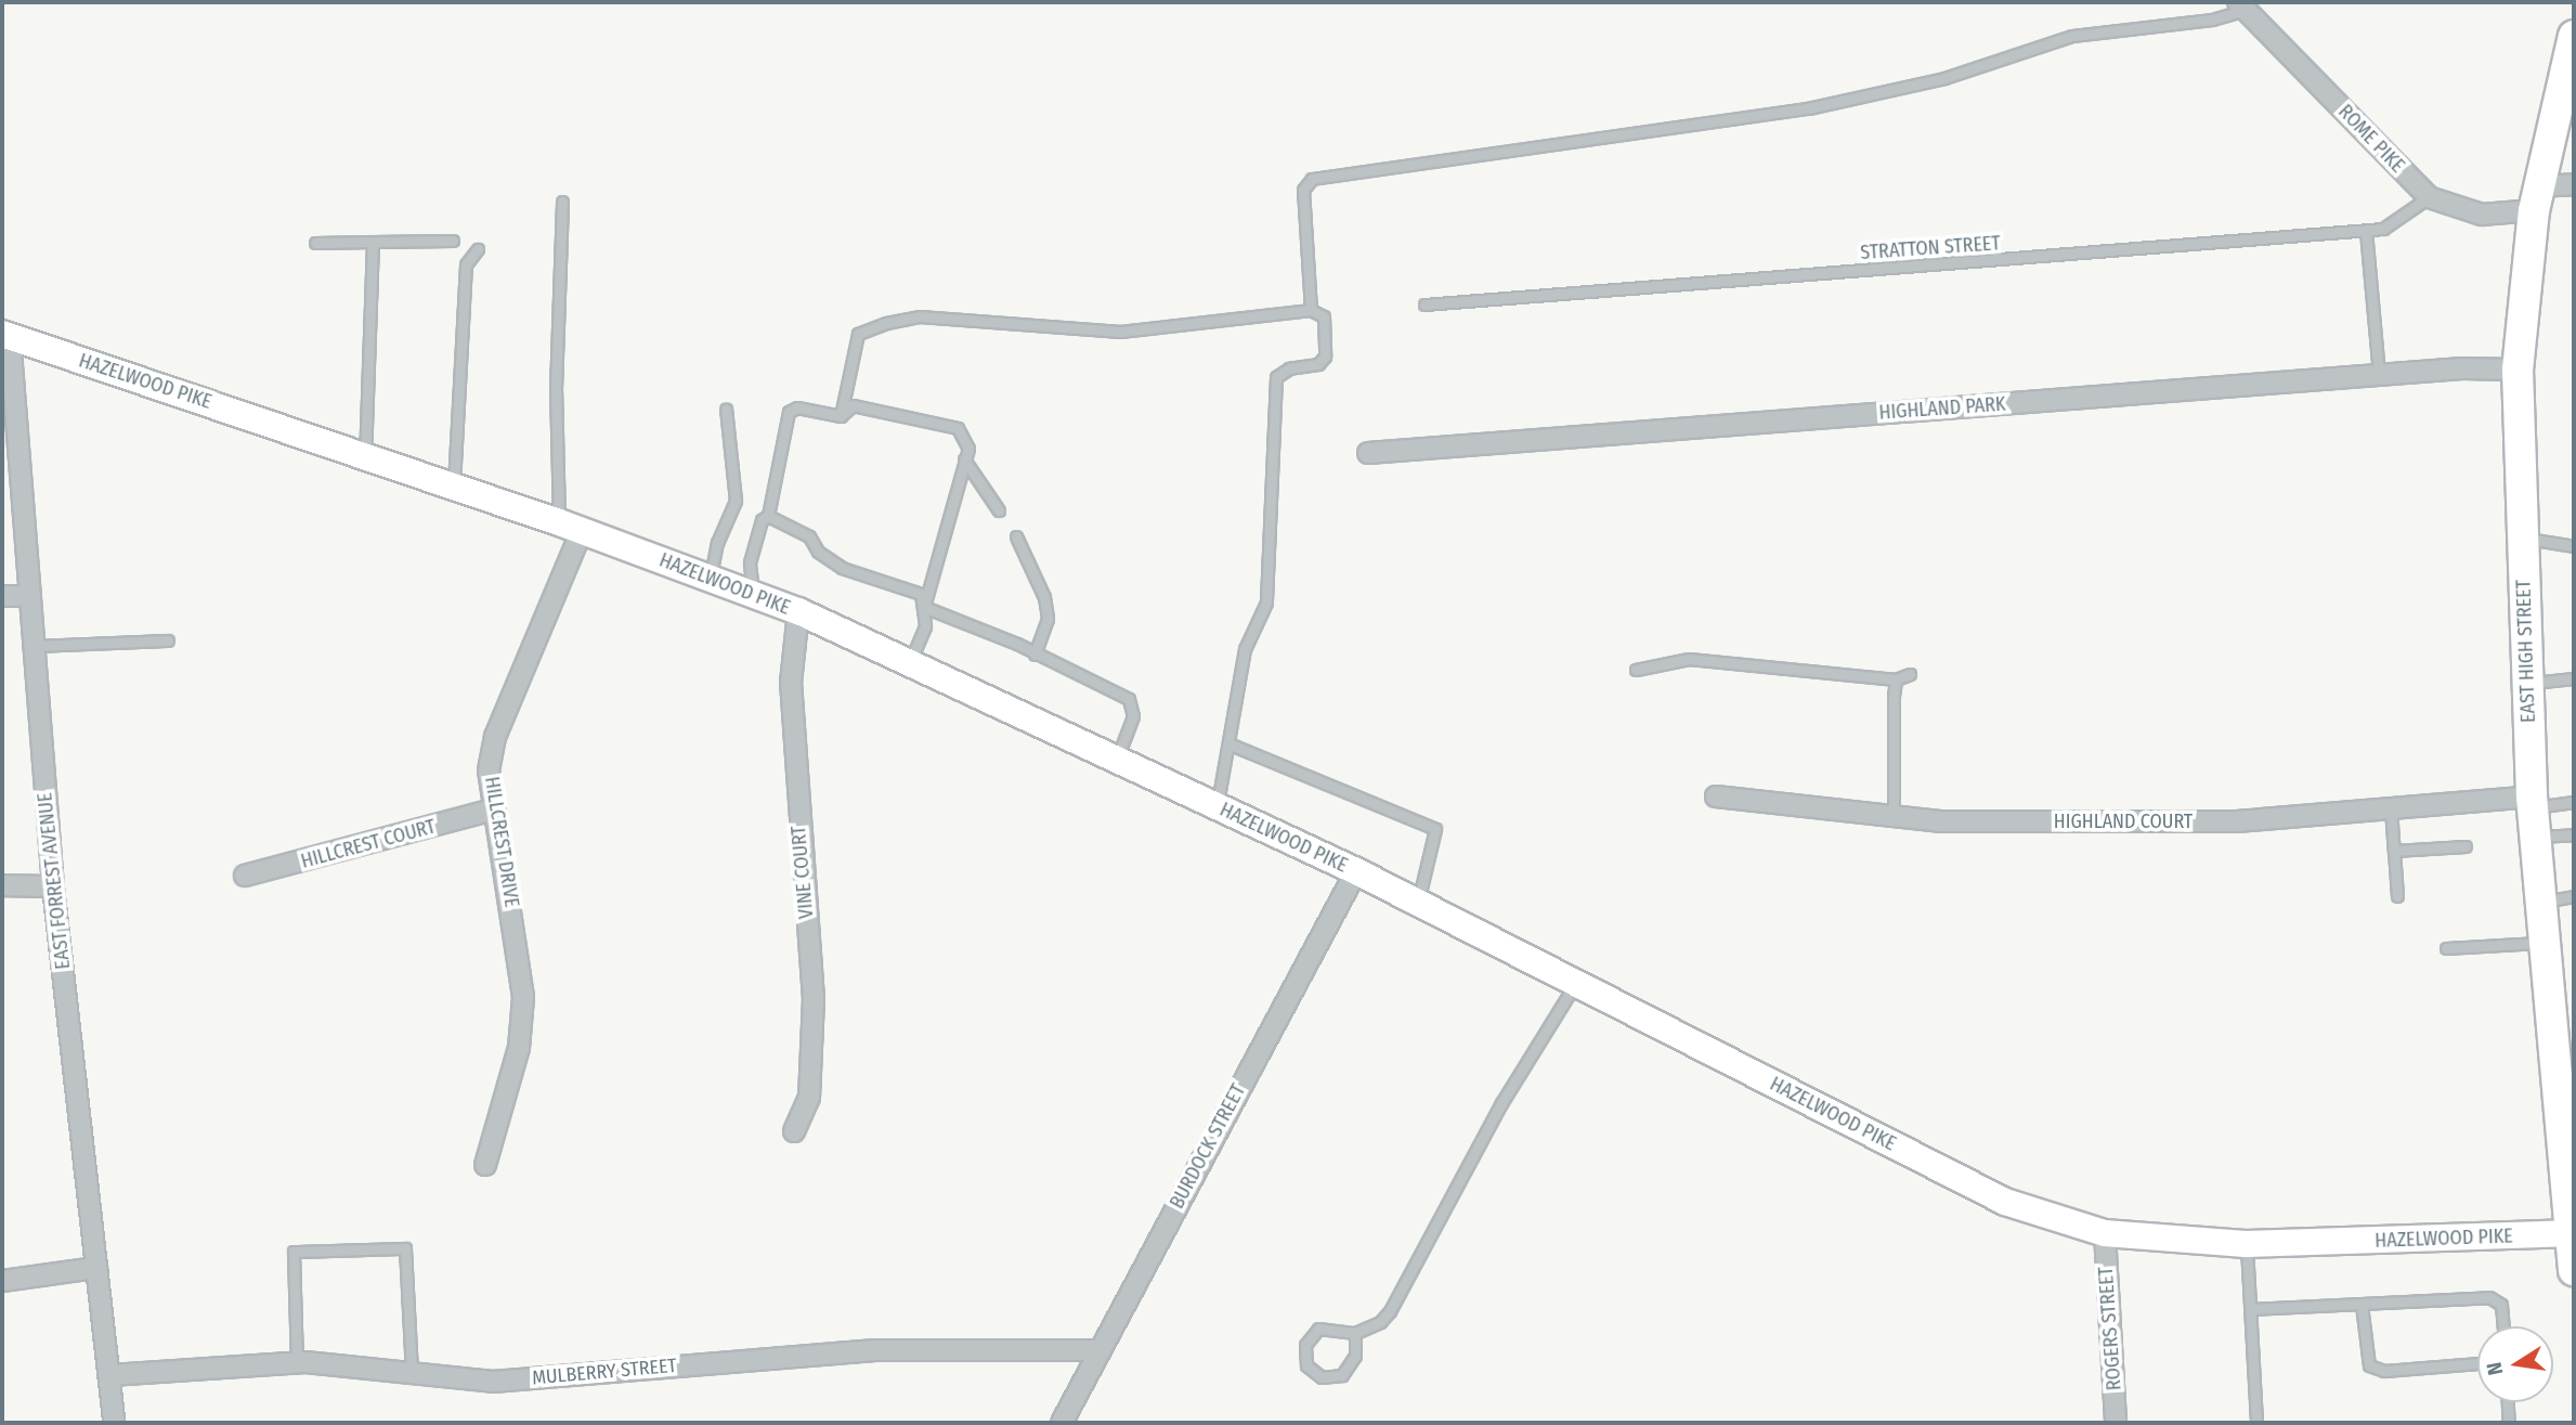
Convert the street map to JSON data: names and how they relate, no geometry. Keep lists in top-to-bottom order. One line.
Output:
{"streets":{"main road":["EAST HIGH STREET"],"street":["ROME PIKE","HAZELWOOD PIKE","HIGHLAND PARK","HIGHLAND COURT","HILLCREST DRIVE","HILLCREST COURT","VINE COURT","EAST FORREST AVENUE","BURDOCK STREET","ROGERS STREET","MULBERRY STREET"],"lane":["STRATTON STREET"]},"crossings":[["ROME PIKE","STRATTON STREET"],["ROME PIKE","EAST HIGH STREET"],["HAZELWOOD PIKE","EAST HIGH STREET"],["HAZELWOOD PIKE","HILLCREST DRIVE"],["HAZELWOOD PIKE","VINE COURT"],["HAZELWOOD PIKE","EAST FORREST AVENUE"],["HAZELWOOD PIKE","BURDOCK STREET"],["HAZELWOOD PIKE","ROGERS STREET"],["HIGHLAND PARK","EAST HIGH STREET"],["EAST HIGH STREET","HIGHLAND COURT"],["HILLCREST DRIVE","HILLCREST COURT"],["EAST FORREST AVENUE","MULBERRY STREET"],["BURDOCK STREET","MULBERRY STREET"]],"north":"left"}
